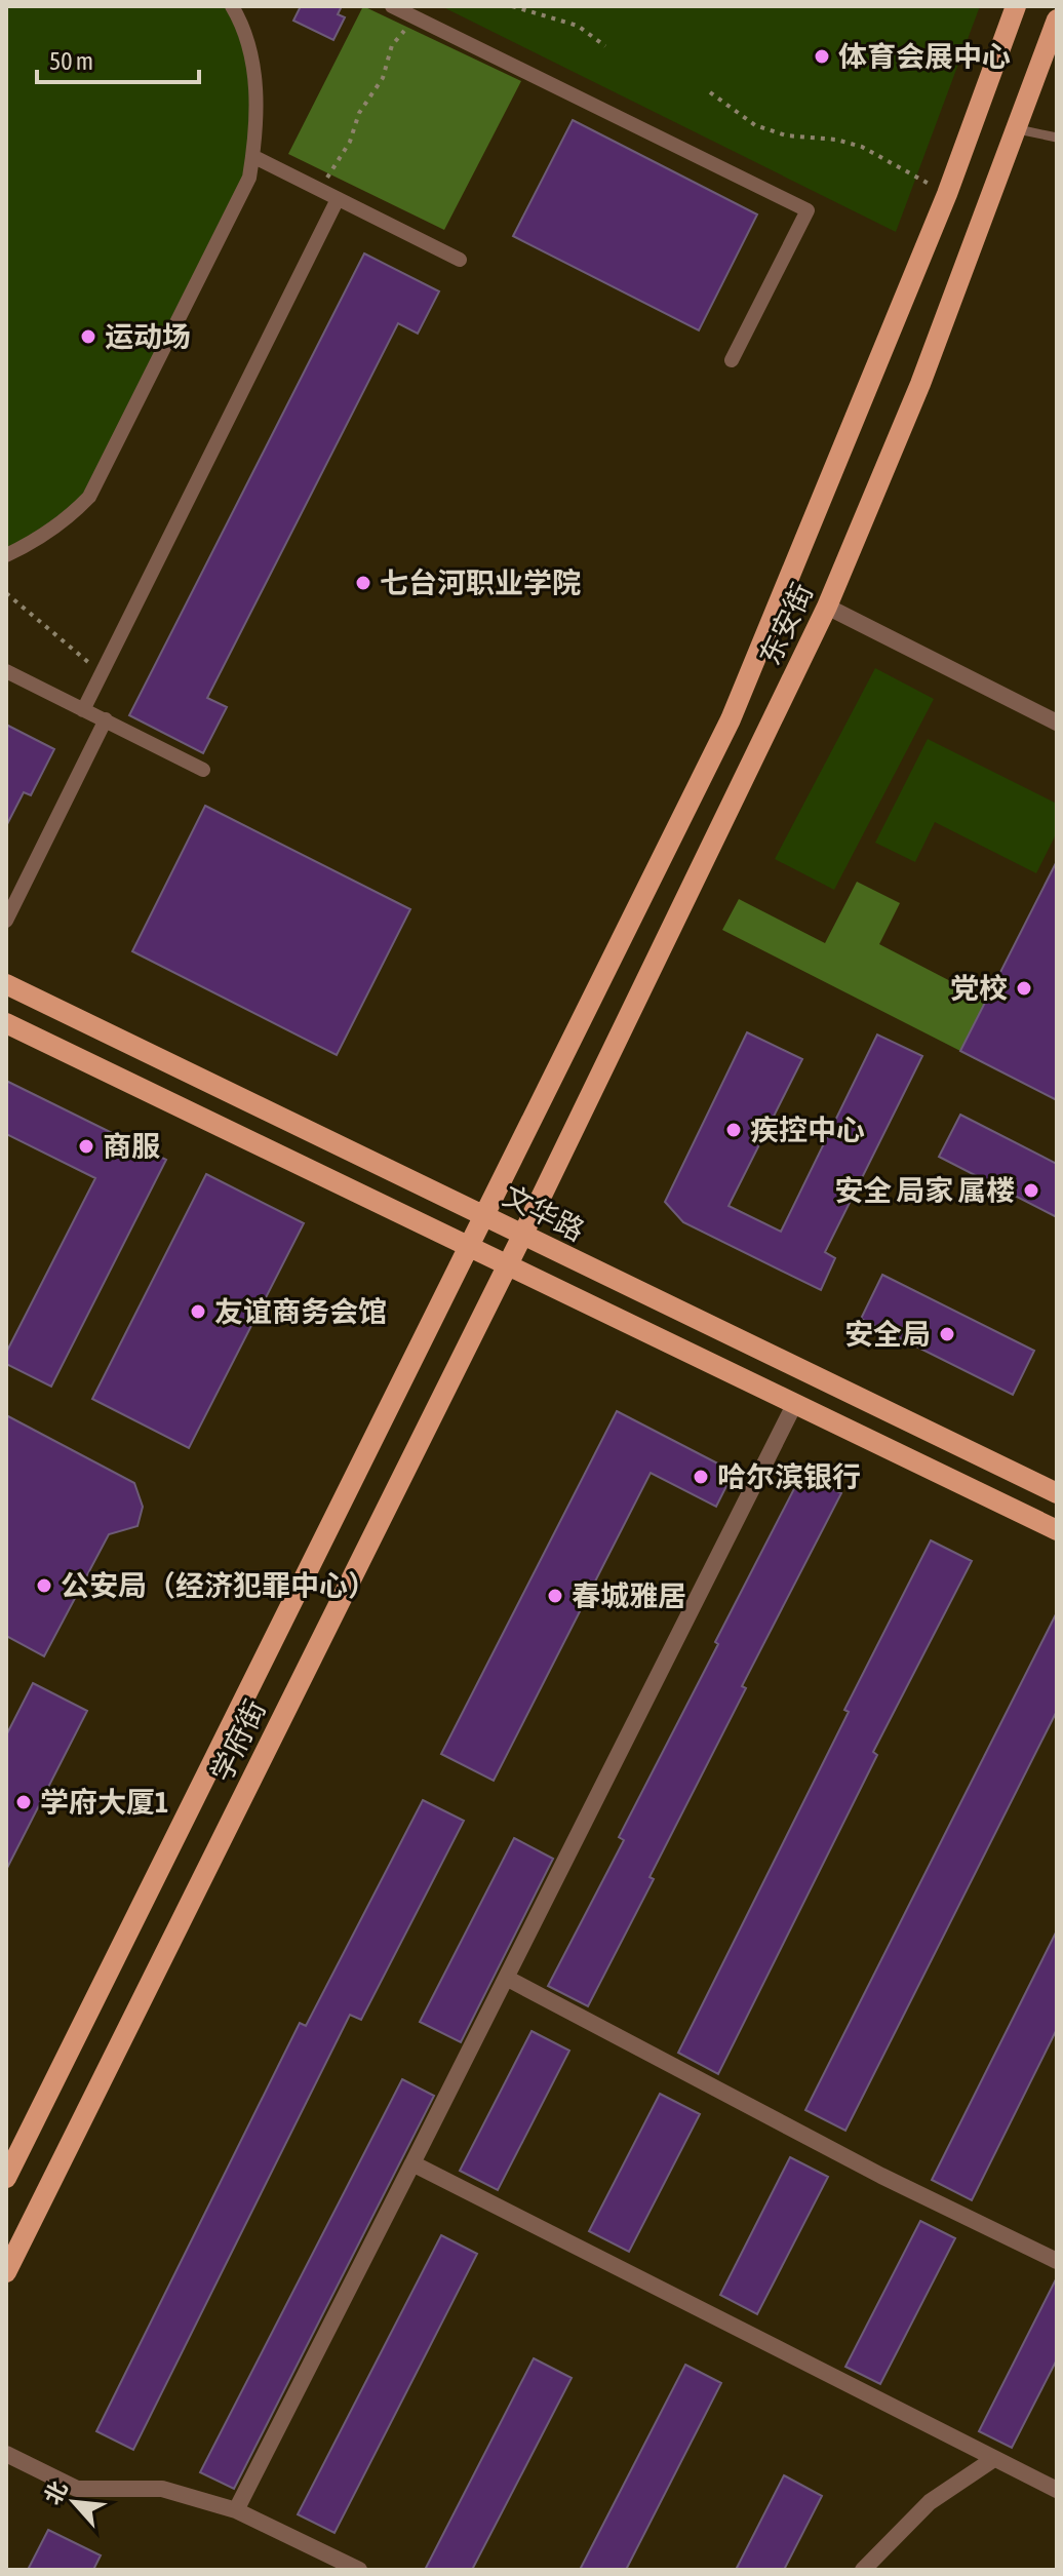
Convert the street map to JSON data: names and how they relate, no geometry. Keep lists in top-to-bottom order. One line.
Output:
{"streets":{"main road":["东安街","文华路","学府街"]},"crossings":[["东安街","文华路"],["东安街","学府街"],["文华路","学府街"]],"places":["体育会展中心","运动场","七台河职业学院","党校","疾控中心","商服","安全 局家 属楼","友谊商务会馆","安全局","哈尔滨银行","公安局（经济犯罪中心）","春城雅居","学府大厦1"],"scale_bar":"50 m","north":"top left"}
